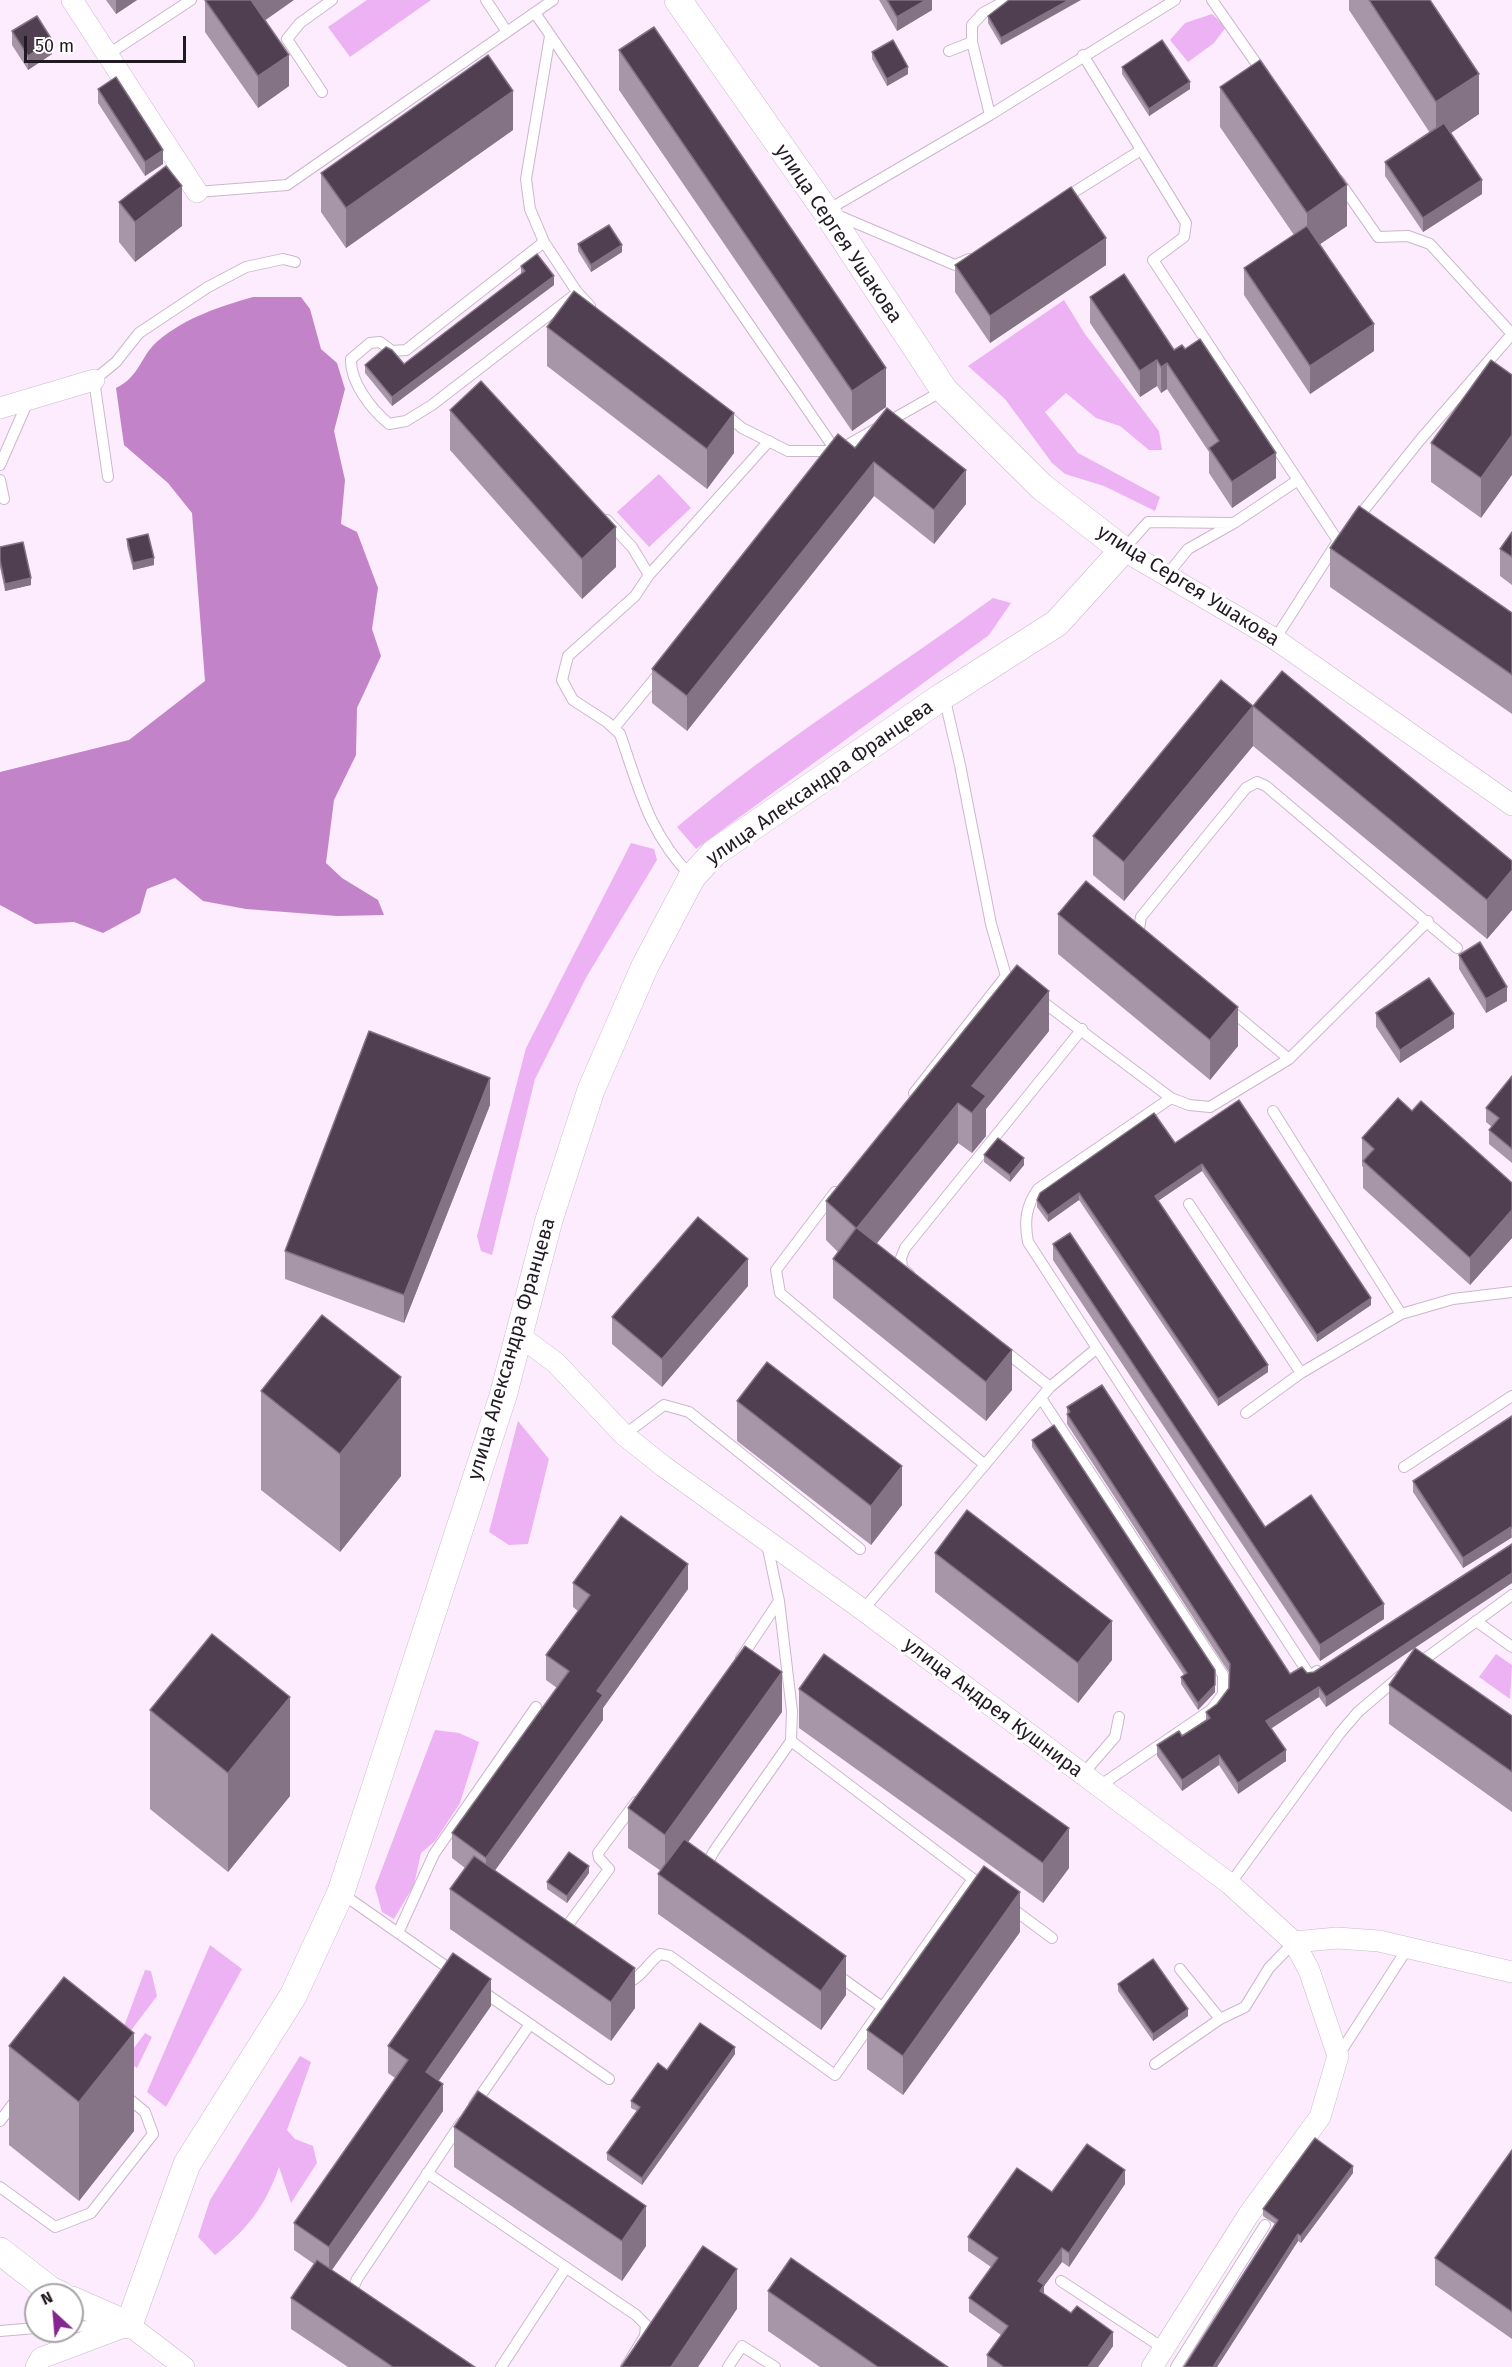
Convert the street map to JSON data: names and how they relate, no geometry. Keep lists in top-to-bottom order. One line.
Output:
{"streets":{"street":["улица Сергея Ушакова","улица Александра Францева","улица Андрея Кушнира"]},"crossings":[["улица Сергея Ушакова","улица Александра Францева"],["улица Александра Францева","улица Андрея Кушнира"]],"scale_bar":"50 m","north":"top left"}
